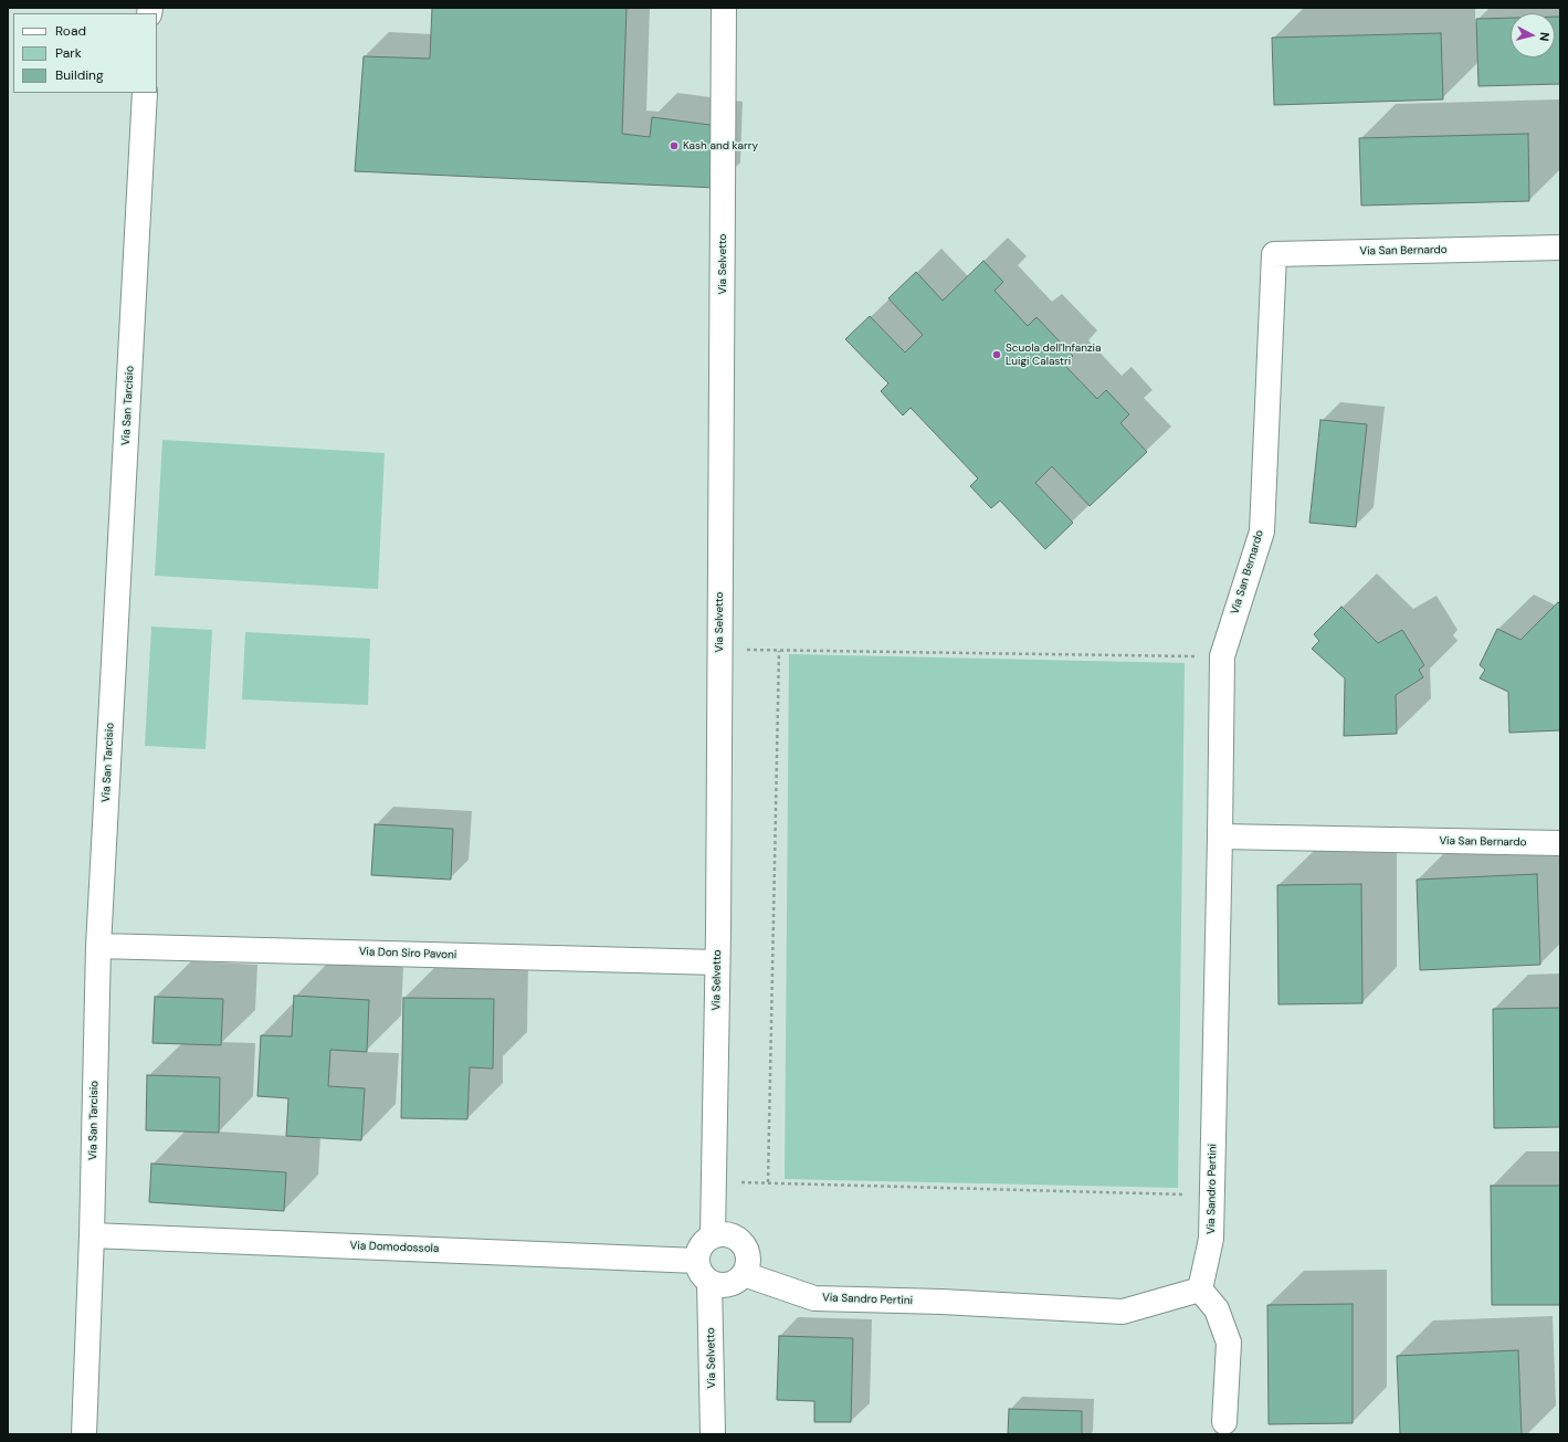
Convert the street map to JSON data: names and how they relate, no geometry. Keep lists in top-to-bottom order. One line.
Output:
{"streets":{"street":["Via San Bernardo","Via Selvetto","Via San Tarcisio","Via Don Siro Pavoni","Via Sandro Pertini","Via Domodossola"]},"crossings":[["Via San Bernardo","Via Sandro Pertini"],["Via Selvetto","Via Don Siro Pavoni"],["Via Selvetto","Via Sandro Pertini"],["Via Selvetto","Via Domodossola"],["Via San Tarcisio","Via Don Siro Pavoni"],["Via San Tarcisio","Via Domodossola"],["Via Sandro Pertini","Via Domodossola"]],"places":["Kash and karry","Scuola dell'Infanzia Luigi Calastri"],"legend":["Road","Park","Building"],"north":"right"}
